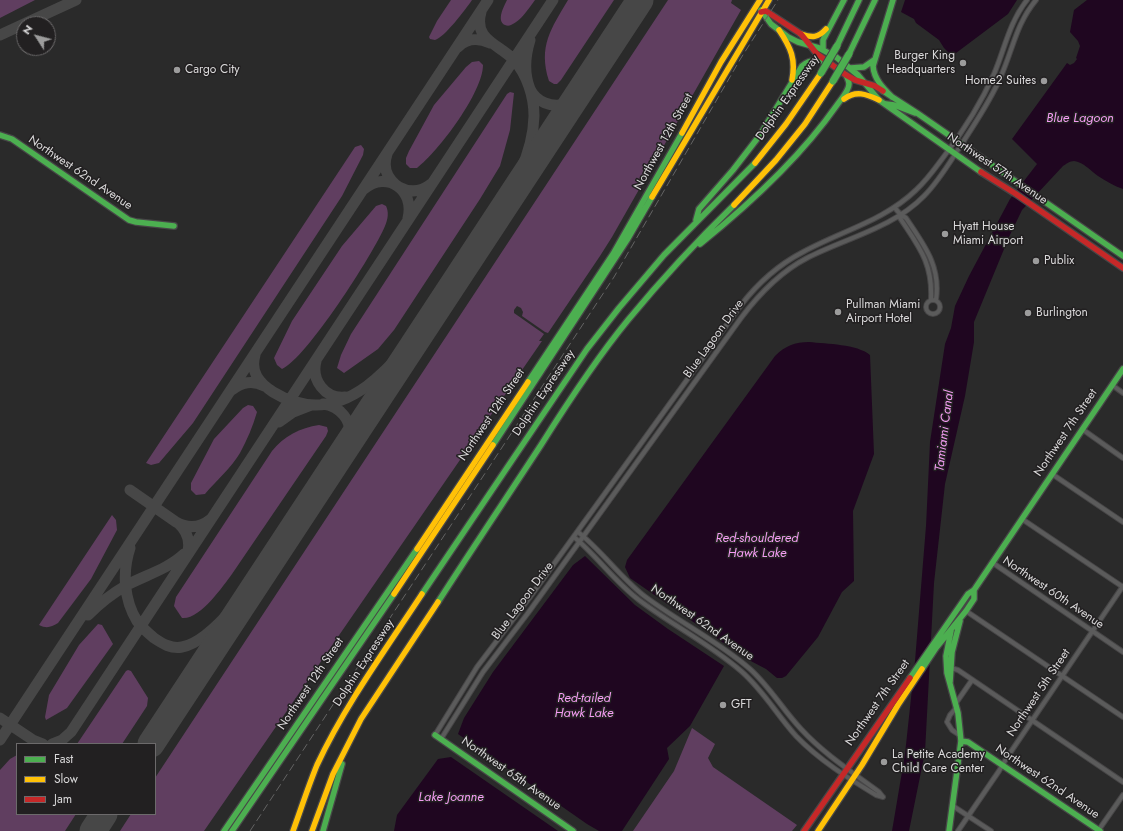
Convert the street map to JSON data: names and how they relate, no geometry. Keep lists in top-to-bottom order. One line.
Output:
{"streets":{"main road":["Dolphin Expressway","Northwest 12th Street","Northwest 57th Avenue","Northwest 62nd Avenue","Northwest 7th Street","Northwest 65th Avenue"],"street":["Blue Lagoon Drive","Northwest 60th Avenue","Northwest 5th Street"]},"crossings":[["Northwest 12th Street","Northwest 57th Avenue"],["Northwest 57th Avenue","Blue Lagoon Drive"],["Northwest 62nd Avenue","Blue Lagoon Drive"],["Northwest 62nd Avenue","Northwest 7th Street"],["Northwest 62nd Avenue","Northwest 5th Street"],["Blue Lagoon Drive","Northwest 65th Avenue"],["Northwest 7th Street","Northwest 60th Avenue"],["Northwest 60th Avenue","Northwest 5th Street"]],"water":["Blue Lagoon","Tamiami Canal","Red-shouldered Hawk Lake","Red-tailed Hawk Lake","Lake Joanne"],"places":["Burger King Headquarters","Cargo City","Home2 Suites","Hyatt House Miami Airport","Publix","Pullman Miami Airport Hotel","Burlington","GFT","La Petite Academy Child Care Center"],"legend":["Fast","Slow","Jam"],"north":"top left"}
